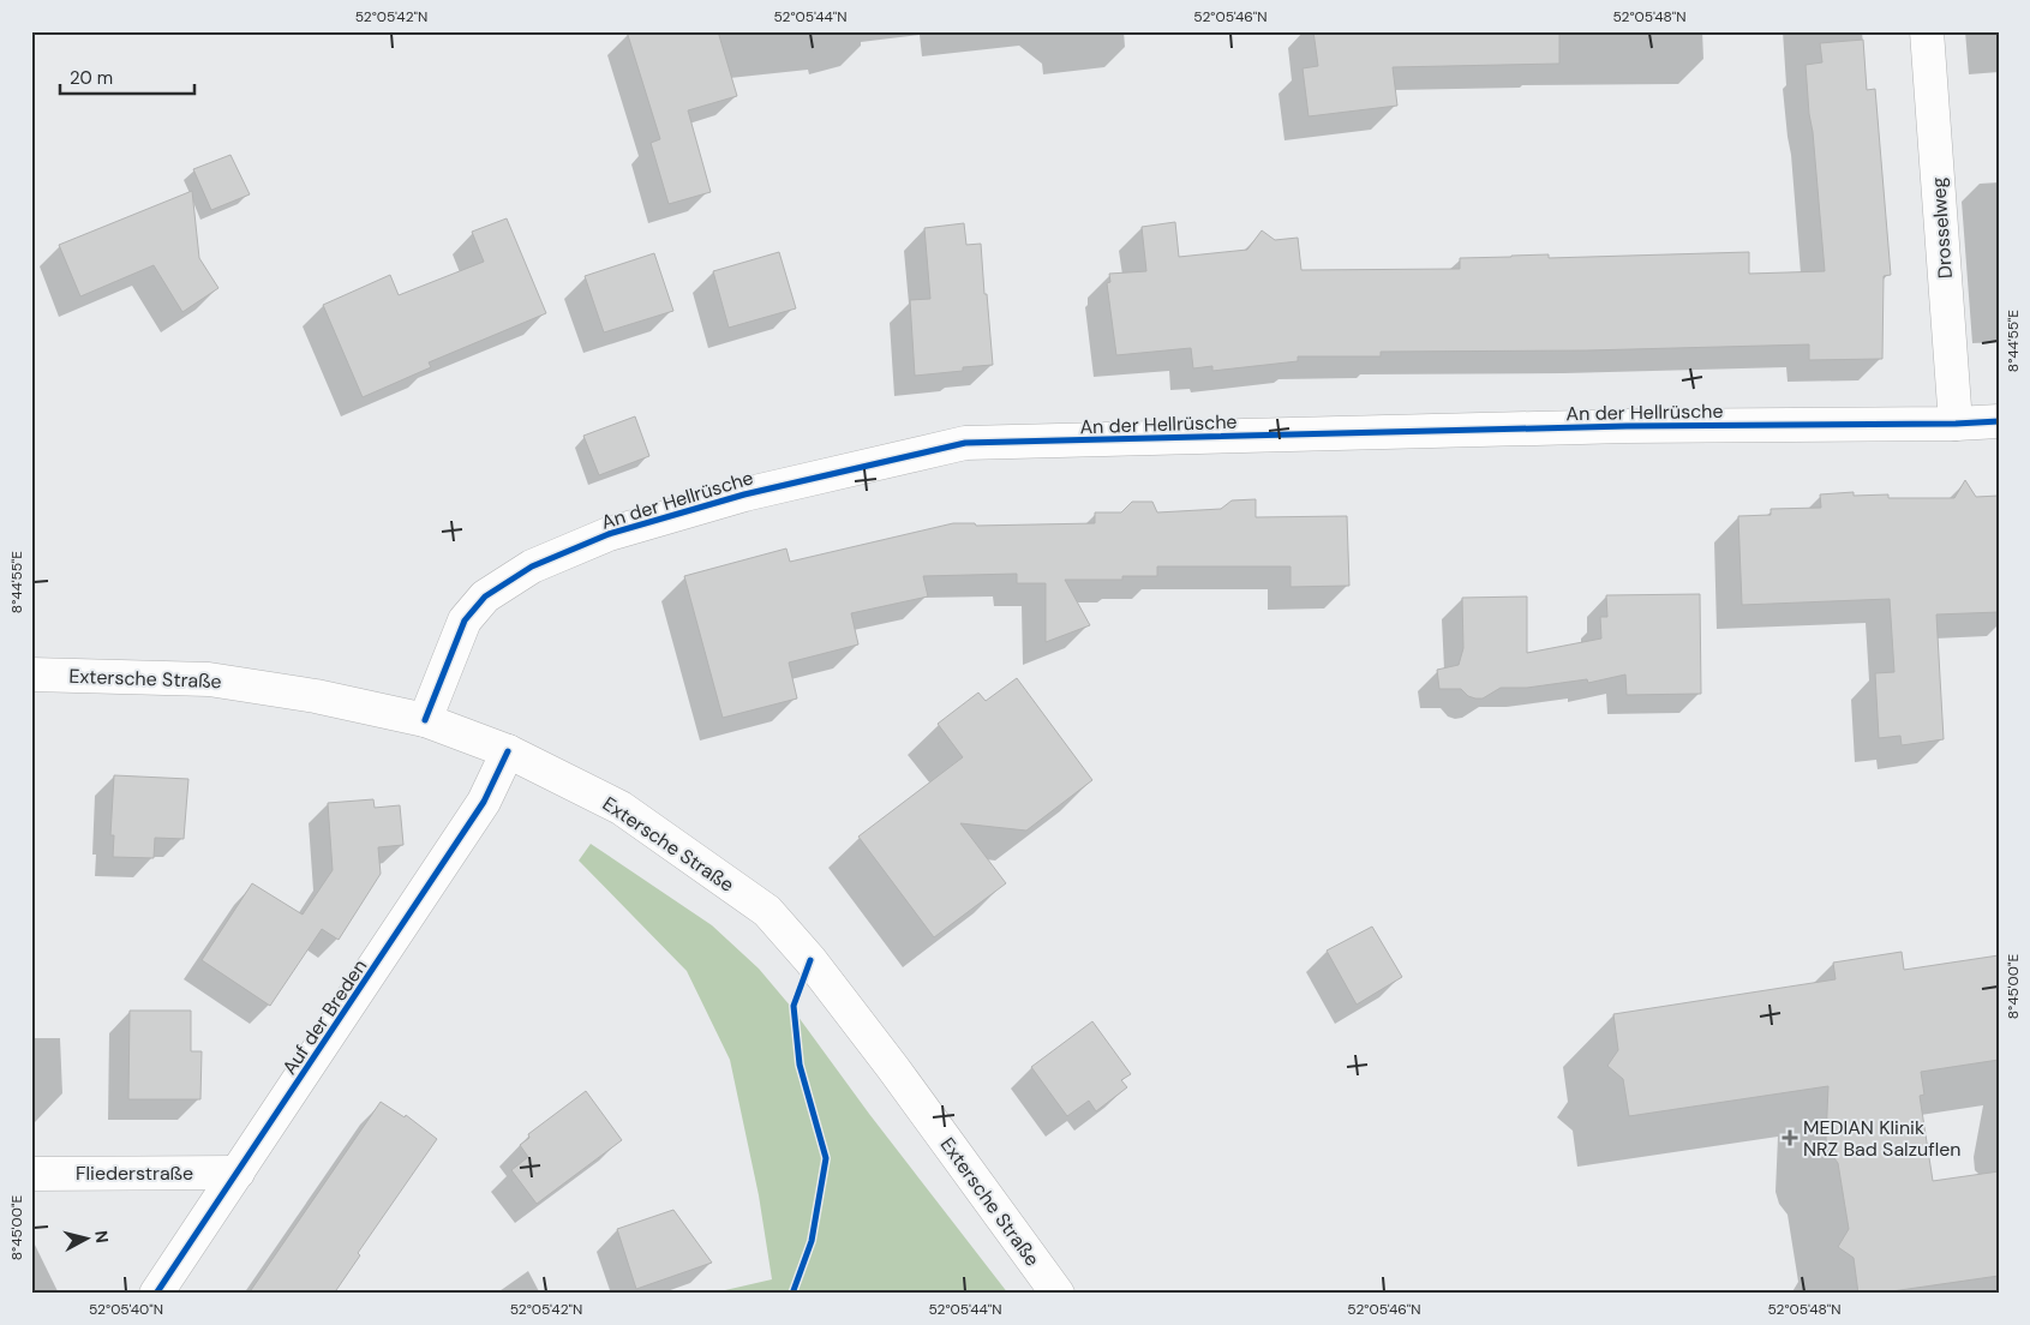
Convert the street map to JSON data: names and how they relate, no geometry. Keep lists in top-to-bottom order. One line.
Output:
{"streets":{"street":["Drosselweg","An der Hellrüsche","Extersche Straße","Auf der Breden","Fliederstraße"]},"crossings":[["Drosselweg","An der Hellrüsche"],["An der Hellrüsche","Extersche Straße"],["Extersche Straße","Auf der Breden"],["Auf der Breden","Fliederstraße"]],"places":{"health":["MEDIAN Klinik NRZ Bad Salzuflen"]},"scale_bar":"20 m","north":"right","coordinates":["52°05'42\"N","52°05'44\"N","52°05'46\"N","52°05'48\"N","8°44'55\"E","8°45'00\"E","52°05'40\"N"]}
